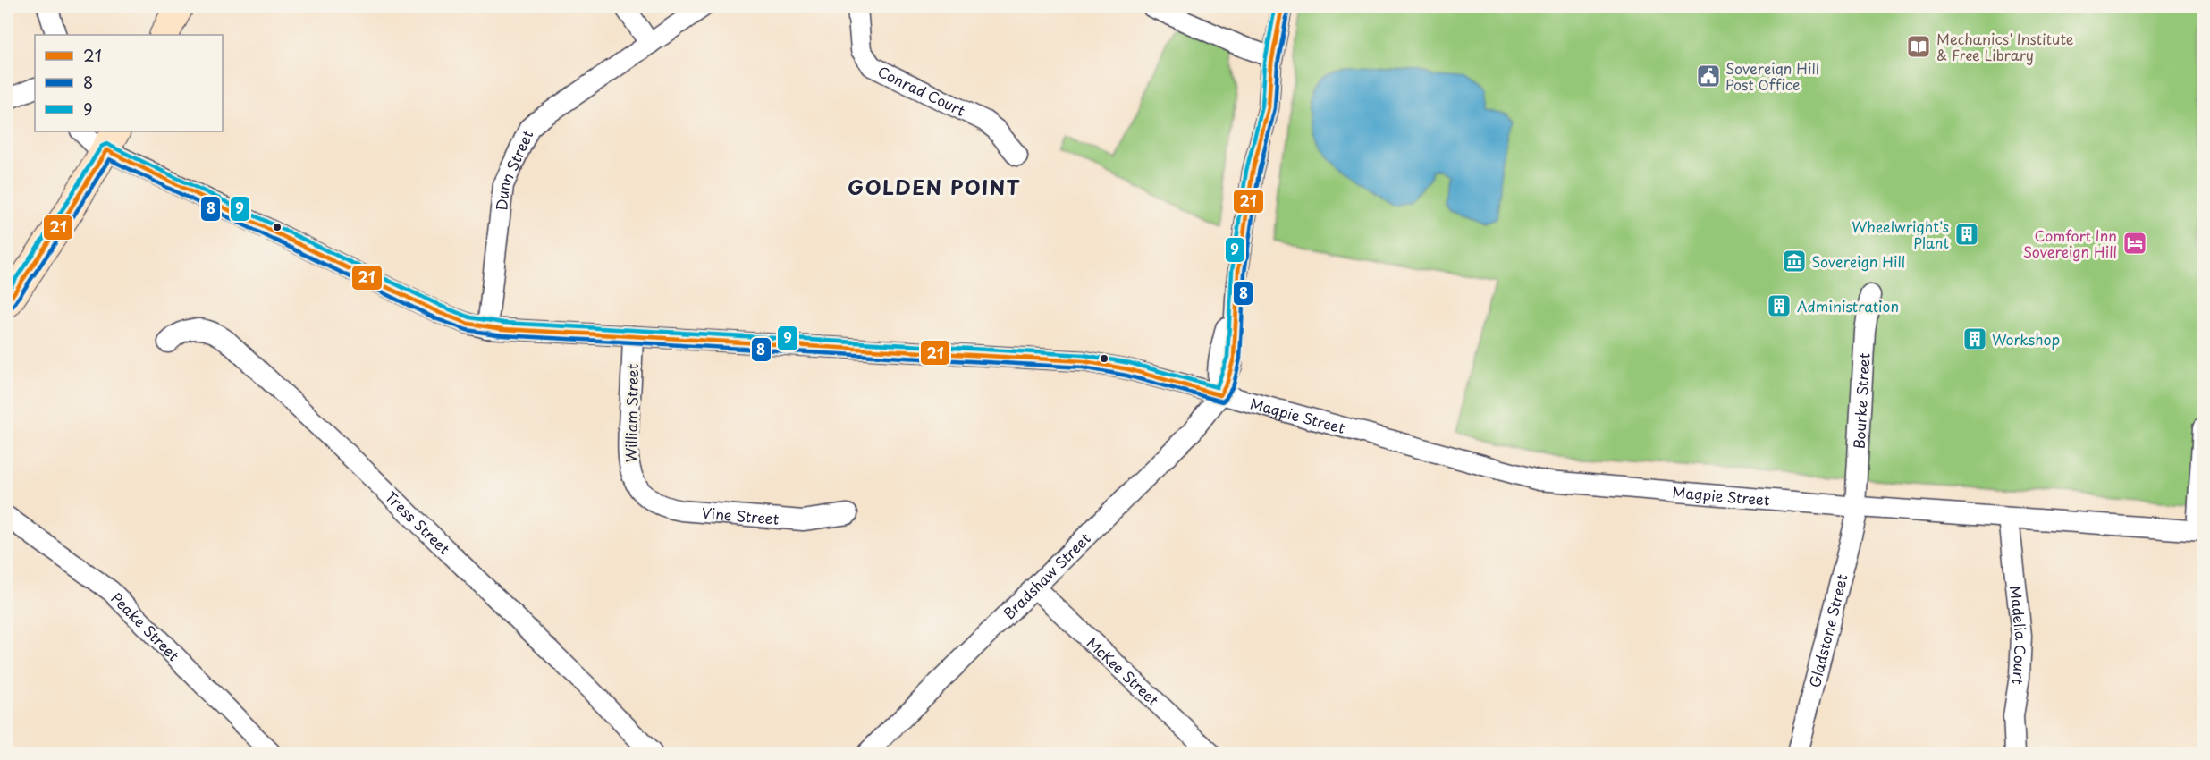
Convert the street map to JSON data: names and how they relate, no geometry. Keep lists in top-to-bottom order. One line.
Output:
{"streets":{"street":["Conrad Court","Dunn Street","Bourke Street","William Street","Magpie Street","Vine Street","Tress Street","Bradshaw Street","Peake Street","Gladstone Street","Madelia Court","McKee Street"]},"crossings":[["Dunn Street","Magpie Street"],["Bourke Street","Magpie Street"],["Bourke Street","Gladstone Street"],["William Street","Magpie Street"],["William Street","Vine Street"],["Magpie Street","Bradshaw Street"],["Magpie Street","Gladstone Street"],["Magpie Street","Madelia Court"],["Bradshaw Street","McKee Street"]],"districts":["GOLDEN POINT"],"places":{"library":["Mechanics' Institute & Free Library"],"public building":["Sovereign Hill Post Office"],"building":["Wheelwright's Plant","Administration","Workshop"],"hotel":["Comfort Inn Sovereign Hill"],"museum":["Sovereign Hill"]},"lines":["transit line 21","transit line 9","transit line 8"],"legend":["21","8","9"]}
